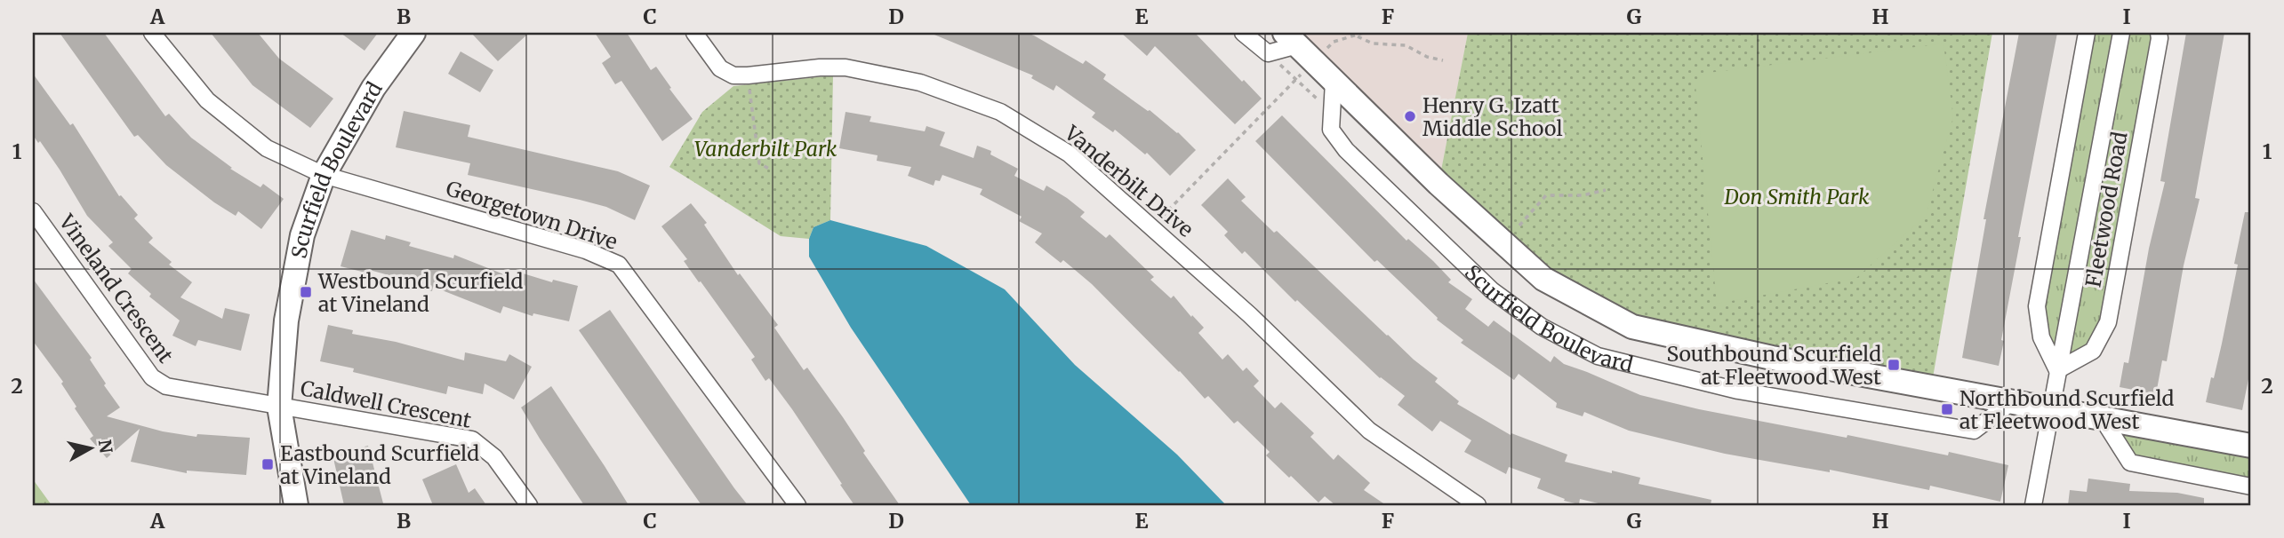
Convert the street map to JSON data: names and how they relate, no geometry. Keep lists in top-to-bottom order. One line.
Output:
{"streets":{"street":["Scurfield Boulevard","Vanderbilt Drive","Fleetwood Road","Georgetown Drive","Vineland Crescent","Caldwell Crescent"]},"crossings":[["Scurfield Boulevard","Fleetwood Road"],["Scurfield Boulevard","Georgetown Drive"],["Scurfield Boulevard","Vineland Crescent"],["Scurfield Boulevard","Caldwell Crescent"],["Vineland Crescent","Caldwell Crescent"]],"parks":["Vanderbilt Park","Don Smith Park"],"places":{"other":["Henry G. Izatt Middle School"],"transit":["Westbound Scurfield at Vineland","Southbound Scurfield at Fleetwood West","Northbound Scurfield at Fleetwood West","Eastbound Scurfield at Vineland"]},"north":"right","grid":{"columns":["A","B","C","D","E","F","G","H","I"],"rows":["1","2"]}}
